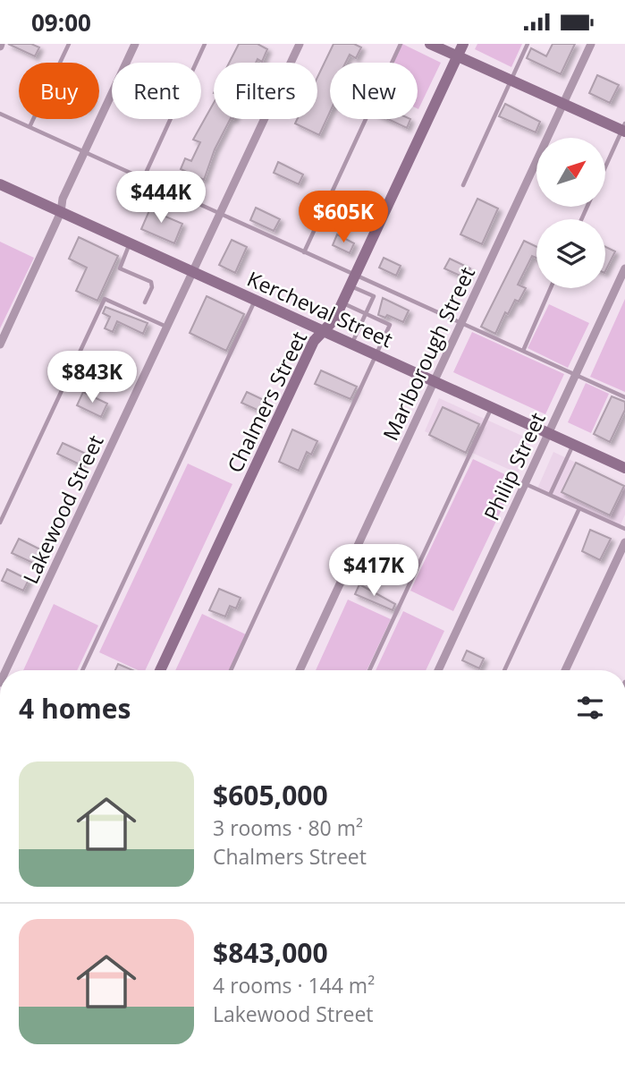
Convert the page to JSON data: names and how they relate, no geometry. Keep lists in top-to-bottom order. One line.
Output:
{"streets":{"street":["Kercheval Street","Marlborough Street","Chalmers Street","Philip Street","Lakewood Street"]},"crossings":[["Kercheval Street","Marlborough Street"],["Kercheval Street","Chalmers Street"],["Kercheval Street","Philip Street"],["Kercheval Street","Lakewood Street"]],"north":"top right","page":{"status":"09:00","chip":["Buy","Rent","Filters","New"],"price":["$444K","$605K","$843K","$417K"],"heading":"4 homes","list":[{"name":"$605,000","note":"3 rooms · 80 m² · Chalmers Street"},{"name":"$843,000","note":"4 rooms · 144 m² · Lakewood Street"}]}}
